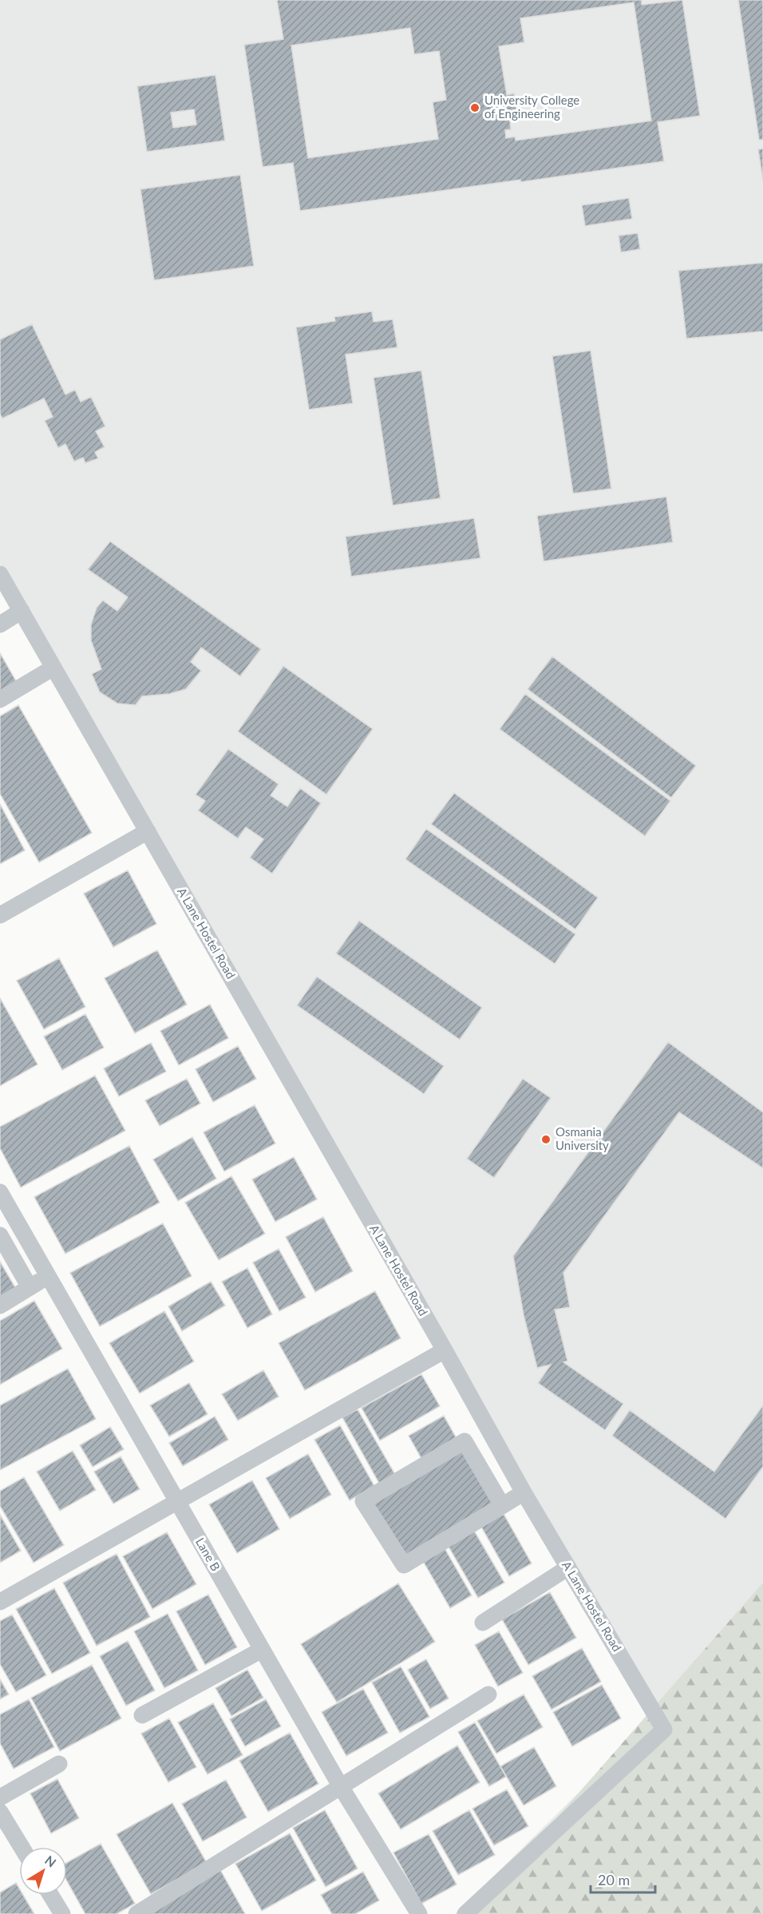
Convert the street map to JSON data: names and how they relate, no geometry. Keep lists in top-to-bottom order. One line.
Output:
{"streets":{"street":["A Lane Hostel Road","Lane B"]},"places":["University College of Engineering","Osmania University"],"scale_bar":"20 m","north":"top right"}
